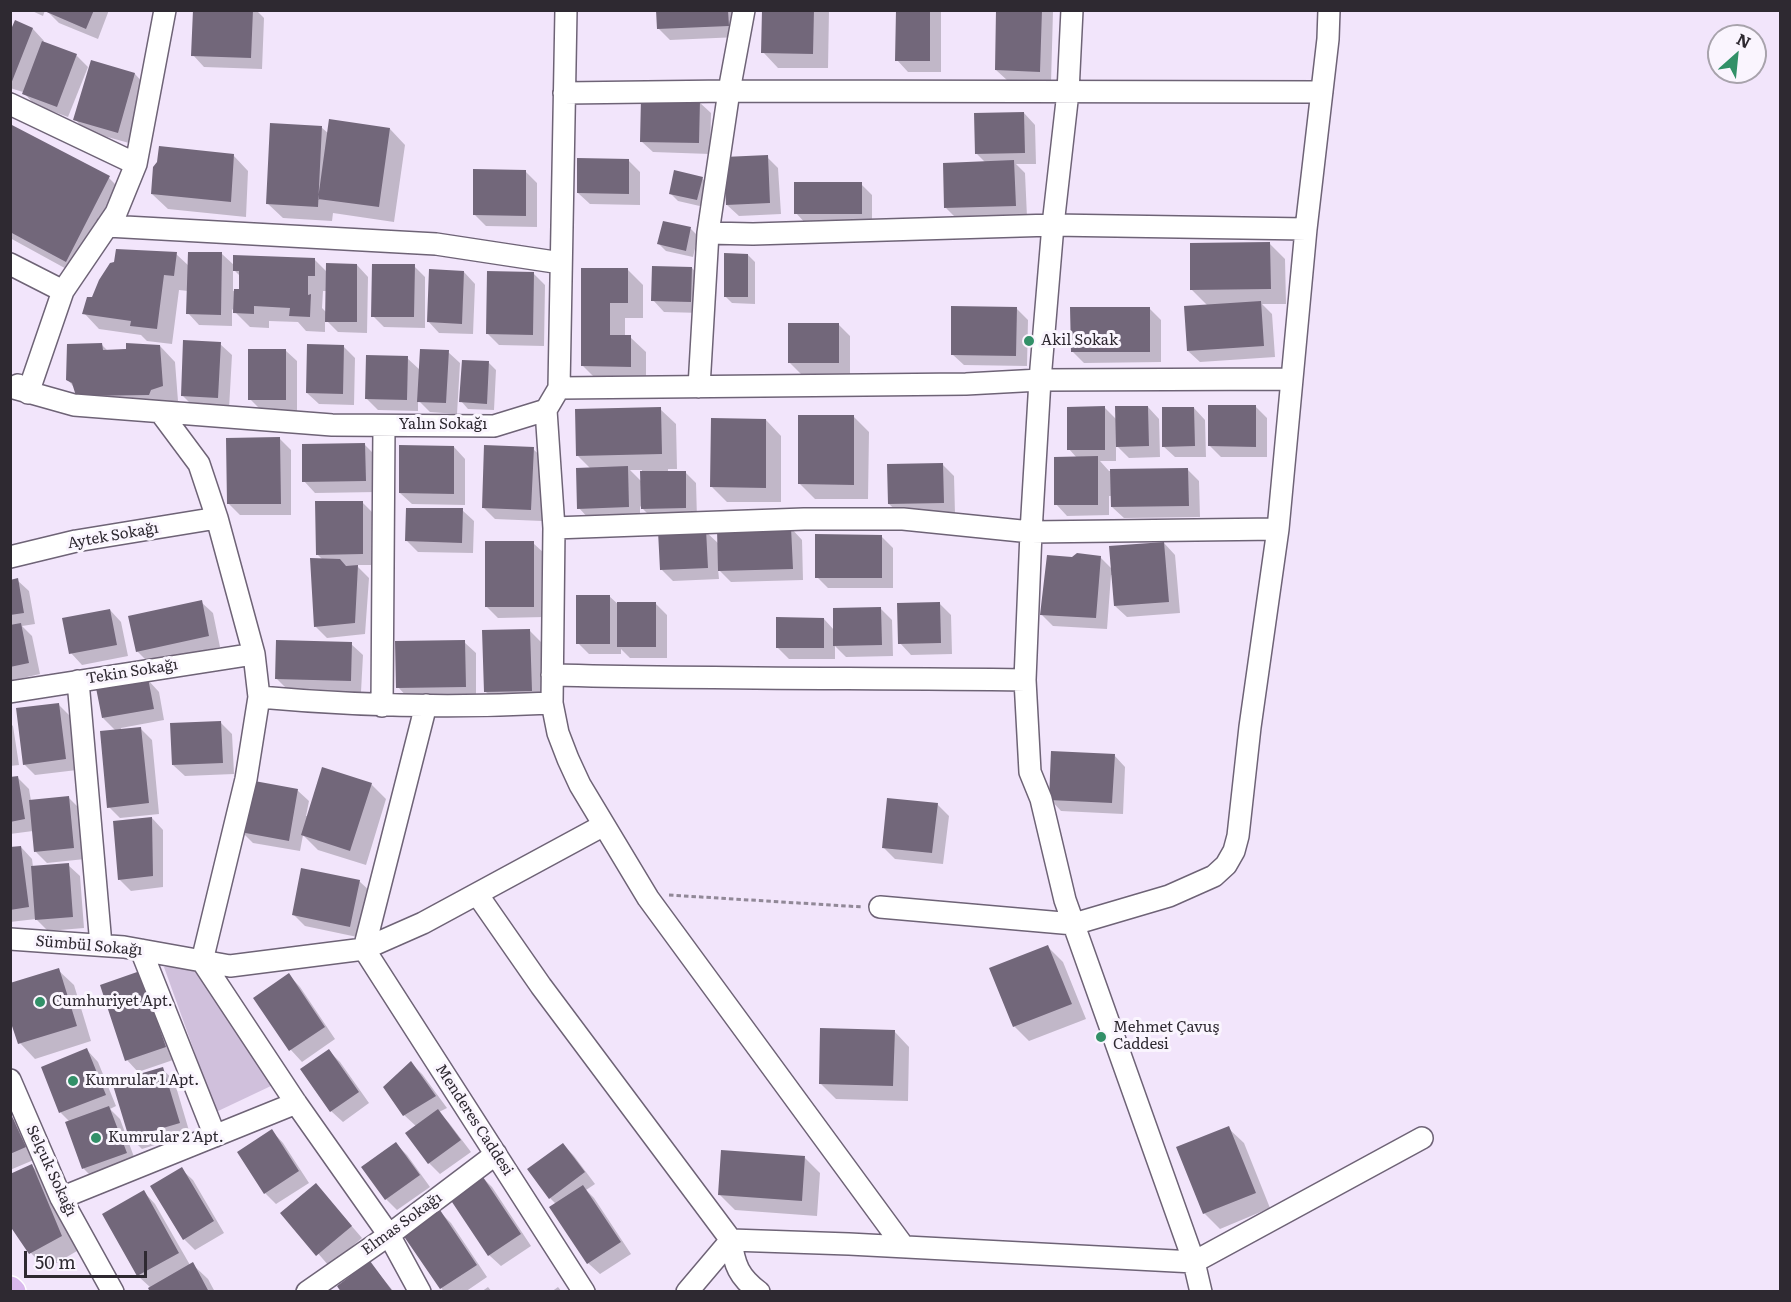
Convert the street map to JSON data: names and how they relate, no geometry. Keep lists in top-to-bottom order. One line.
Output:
{"streets":{"street":["Yalın Sokağı","Aytek Sokağı","Tekin Sokağı","Sümbül Sokağı","Menderes Caddesi","Selçuk Sokağı","Elmas Sokağı"]},"crossings":[["Sümbül Sokağı","Menderes Caddesi"],["Menderes Caddesi","Elmas Sokağı"]],"places":["Akil Sokak","Cumhuriyet Apt.","Mehmet Çavuş Caddesi","Kumrular 1 Apt.","Kumrular 2 Apt."],"scale_bar":"50 m","north":"top right"}
